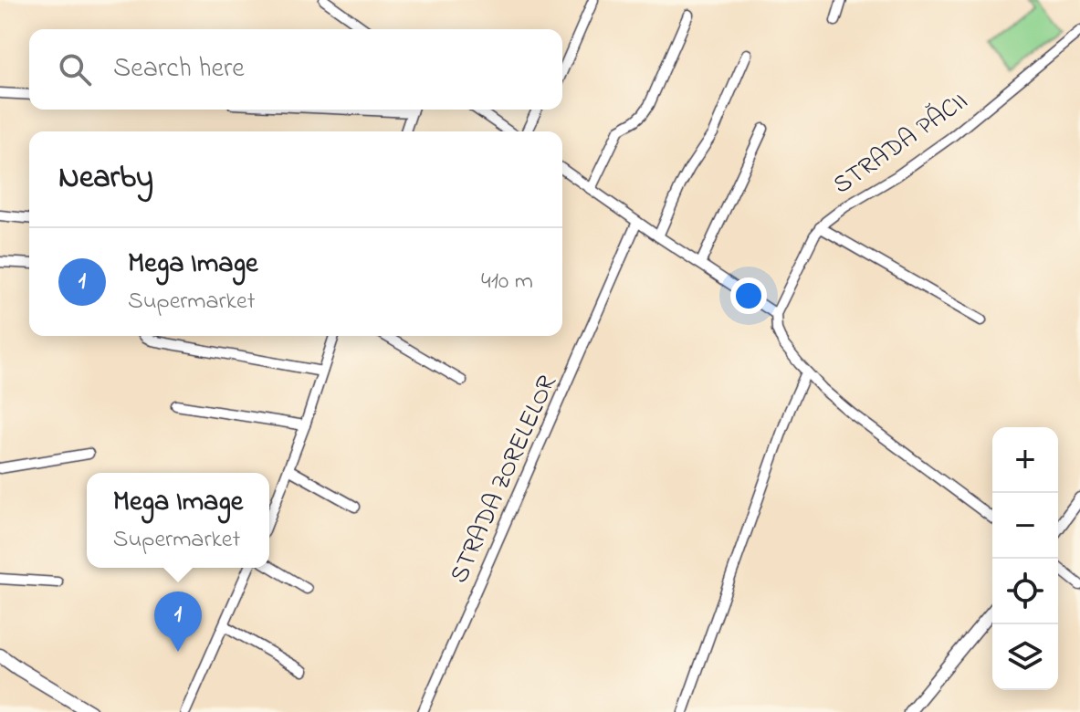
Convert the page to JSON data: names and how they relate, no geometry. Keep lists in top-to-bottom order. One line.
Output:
{"streets":{"street":["STRADA PĂCII","STRADA ZORELELOR"]},"page":{"search":"Search here","heading":"Nearby","list":[{"mark":"1","name":"Mega Image","note":"Supermarket","value":"410 m"}],"map_buttons":["+","−"],"popup":["Mega Image","Supermarket"],"pins":"1"}}
